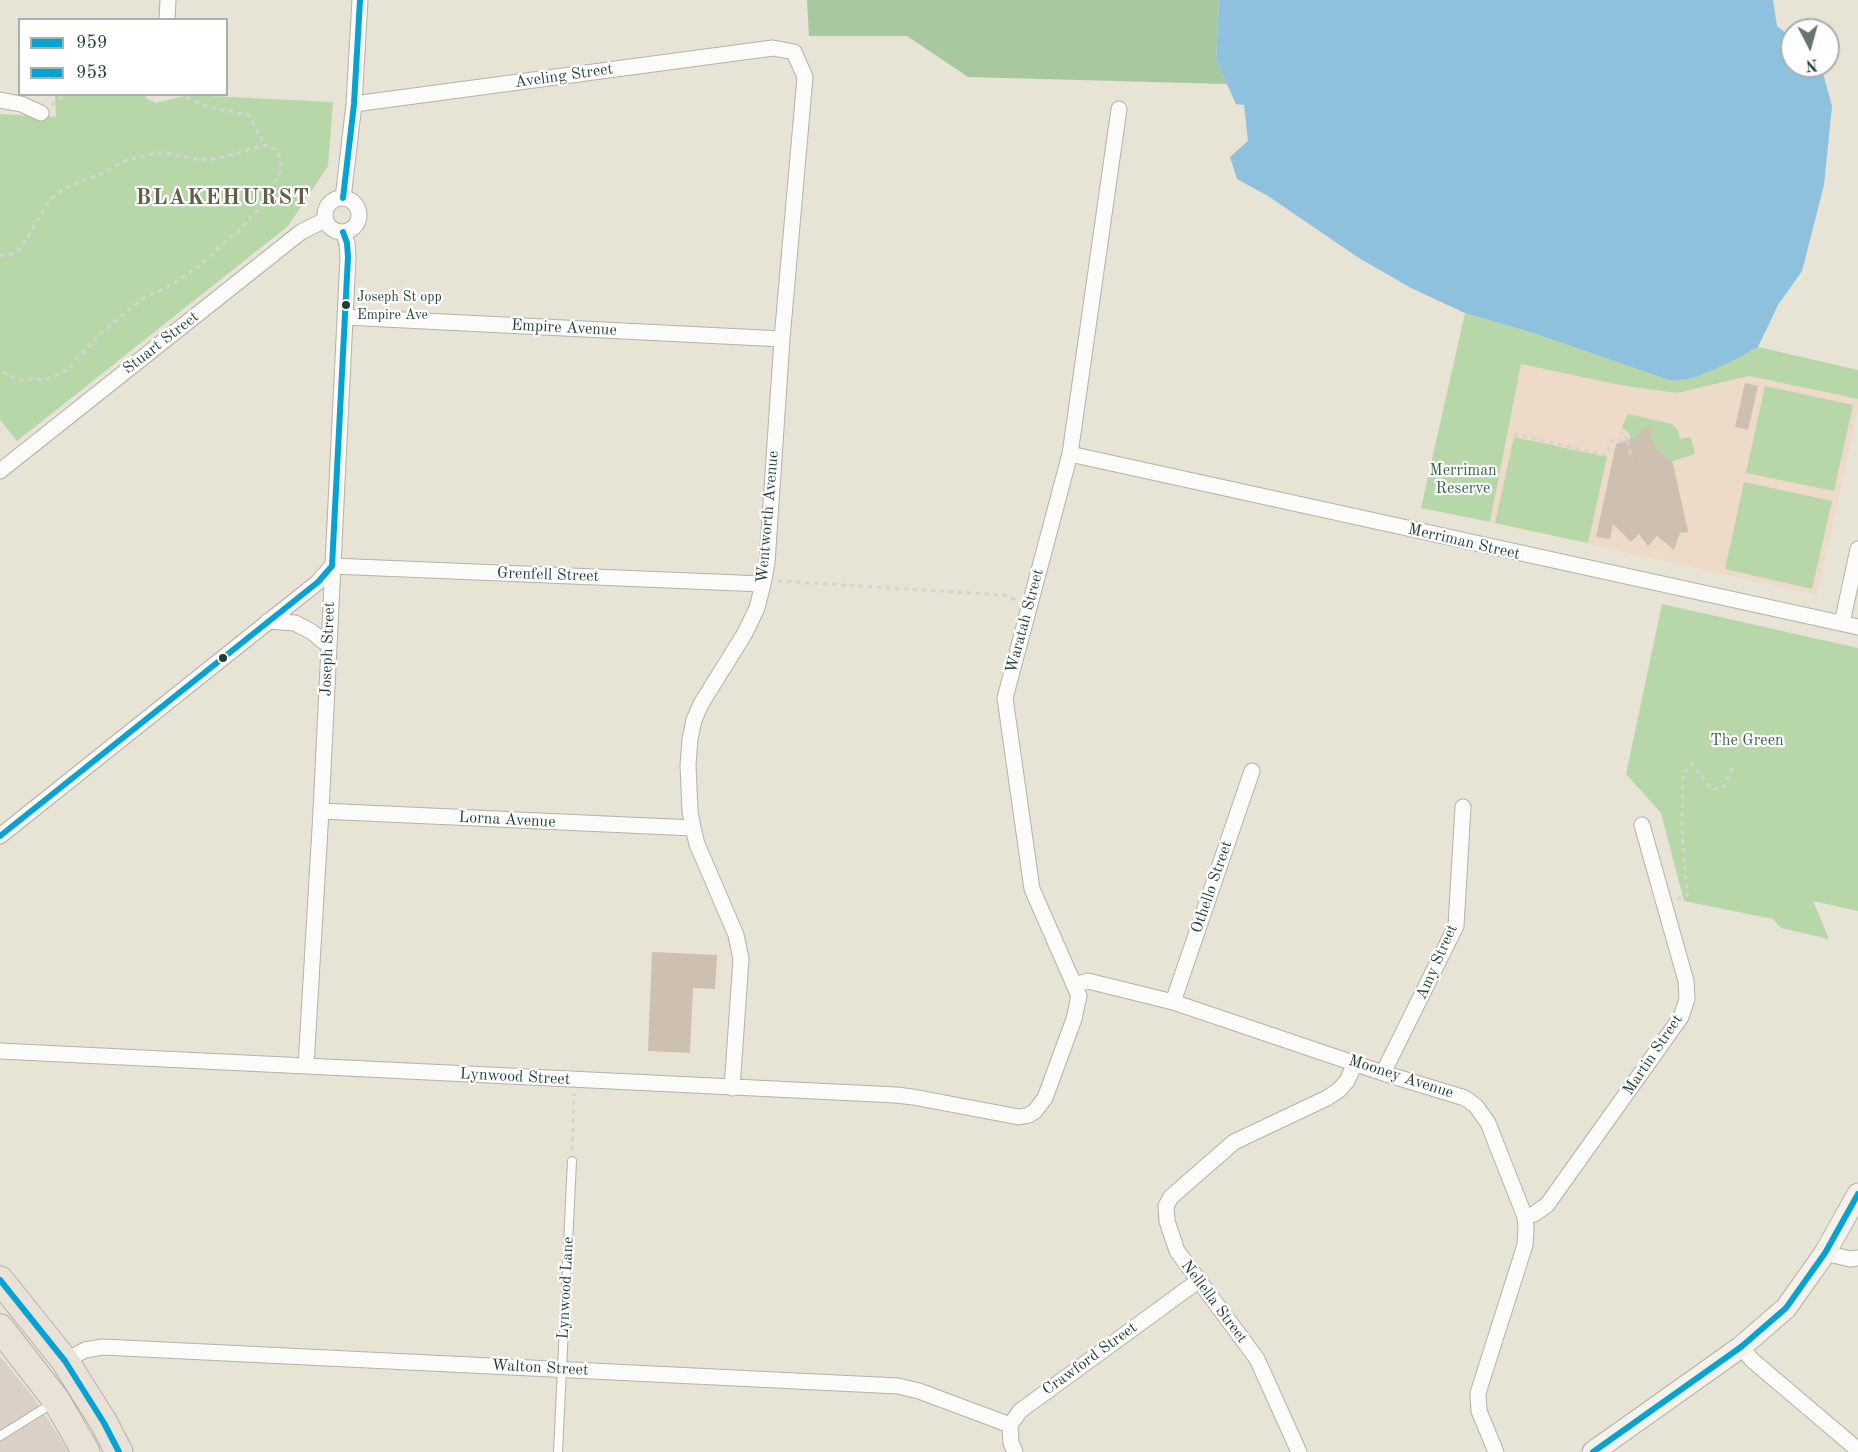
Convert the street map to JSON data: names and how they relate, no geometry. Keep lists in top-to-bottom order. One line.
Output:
{"streets":{"street":["Aveling Street","Empire Avenue","Stuart Street","Wentworth Avenue","Merriman Street","Grenfell Street","Waratah Street","Joseph Street","Lorna Avenue","Othello Street","Amy Street","Martin Street","Lynwood Street","Mooney Avenue","Nellella Street","Crawford Street","Walton Street"],"lane":["Lynwood Lane"]},"crossings":[["Aveling Street","Wentworth Avenue"],["Empire Avenue","Wentworth Avenue"],["Empire Avenue","Joseph Street"],["Stuart Street","Joseph Street"],["Wentworth Avenue","Grenfell Street"],["Wentworth Avenue","Lorna Avenue"],["Wentworth Avenue","Lynwood Street"],["Merriman Street","Waratah Street"],["Grenfell Street","Joseph Street"],["Waratah Street","Lynwood Street"],["Waratah Street","Mooney Avenue"],["Joseph Street","Lorna Avenue"],["Joseph Street","Lynwood Street"],["Othello Street","Mooney Avenue"],["Amy Street","Mooney Avenue"],["Martin Street","Mooney Avenue"],["Mooney Avenue","Nellella Street"],["Lynwood Lane","Walton Street"],["Nellella Street","Crawford Street"],["Crawford Street","Walton Street"]],"districts":["BLAKEHURST"],"parks":["Merriman Reserve","The Green"],"places":["Joseph St opp Empire Ave"],"lines":["transit line 959","transit line 953"],"legend":["959","953"],"north":"bottom"}
